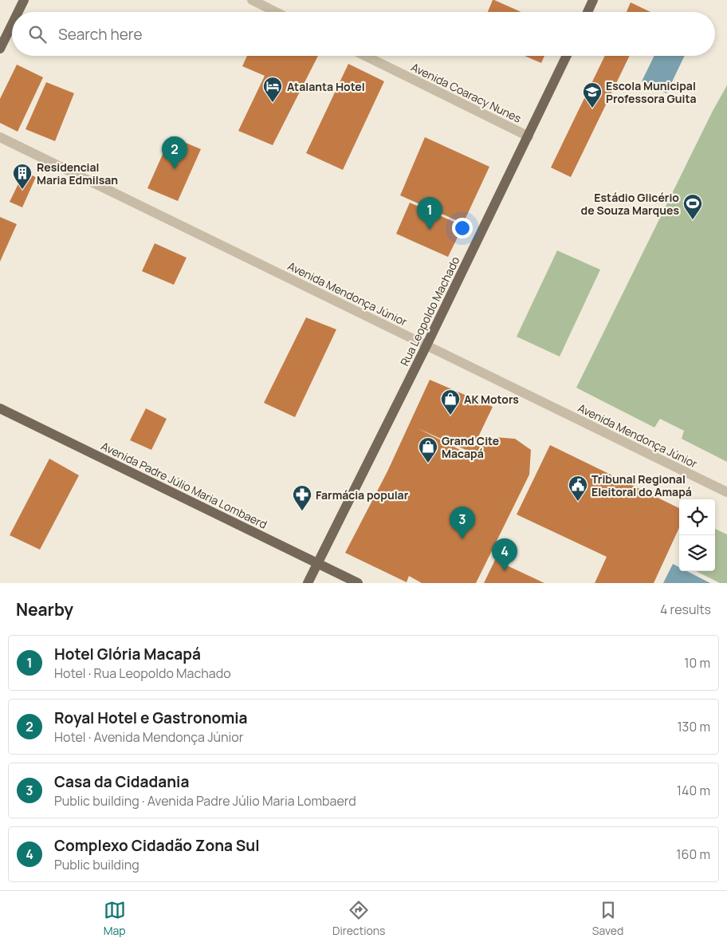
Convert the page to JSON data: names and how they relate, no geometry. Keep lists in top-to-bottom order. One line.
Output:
{"streets":{"main road":["Rua Leopoldo Machado","Avenida Padre Júlio Maria Lombaerd"],"street":["Avenida Coaracy Nunes","Avenida Mendonça Júnior"]},"crossings":[["Avenida Coaracy Nunes","Rua Leopoldo Machado"],["Avenida Mendonça Júnior","Rua Leopoldo Machado"],["Rua Leopoldo Machado","Avenida Padre Júlio Maria Lombaerd"]],"places":{"hotel":["Atalanta Hotel"],"school or university":["Escola Municipal Professora Guita"],"building":["Residencial Maria Edmilsan"],"sports":["Estádio Glicério de Souza Marques"],"shop":["AK Motors","Grand Cite Macapá"],"public building":["Tribunal Regional Eleitoral do Amapá"],"pharmacy":["Farmácia popular"]},"page":{"search":"Search here","pins":["2","1","3","4"],"heading":["Nearby","4 results"],"list":[{"mark":"1","name":"Hotel Glória Macapá","note":"Hotel · Rua Leopoldo Machado","value":"10 m"},{"mark":"2","name":"Royal Hotel e Gastronomia","note":"Hotel · Avenida Mendonça Júnior","value":"130 m"},{"mark":"3","name":"Casa da Cidadania","note":"Public building · Avenida Padre Júlio Maria Lombaerd","value":"140 m"},{"mark":"4","name":"Complexo Cidadão Zona Sul","note":"Public building","value":"160 m"}],"nav":["Map","Directions","Saved"]}}
